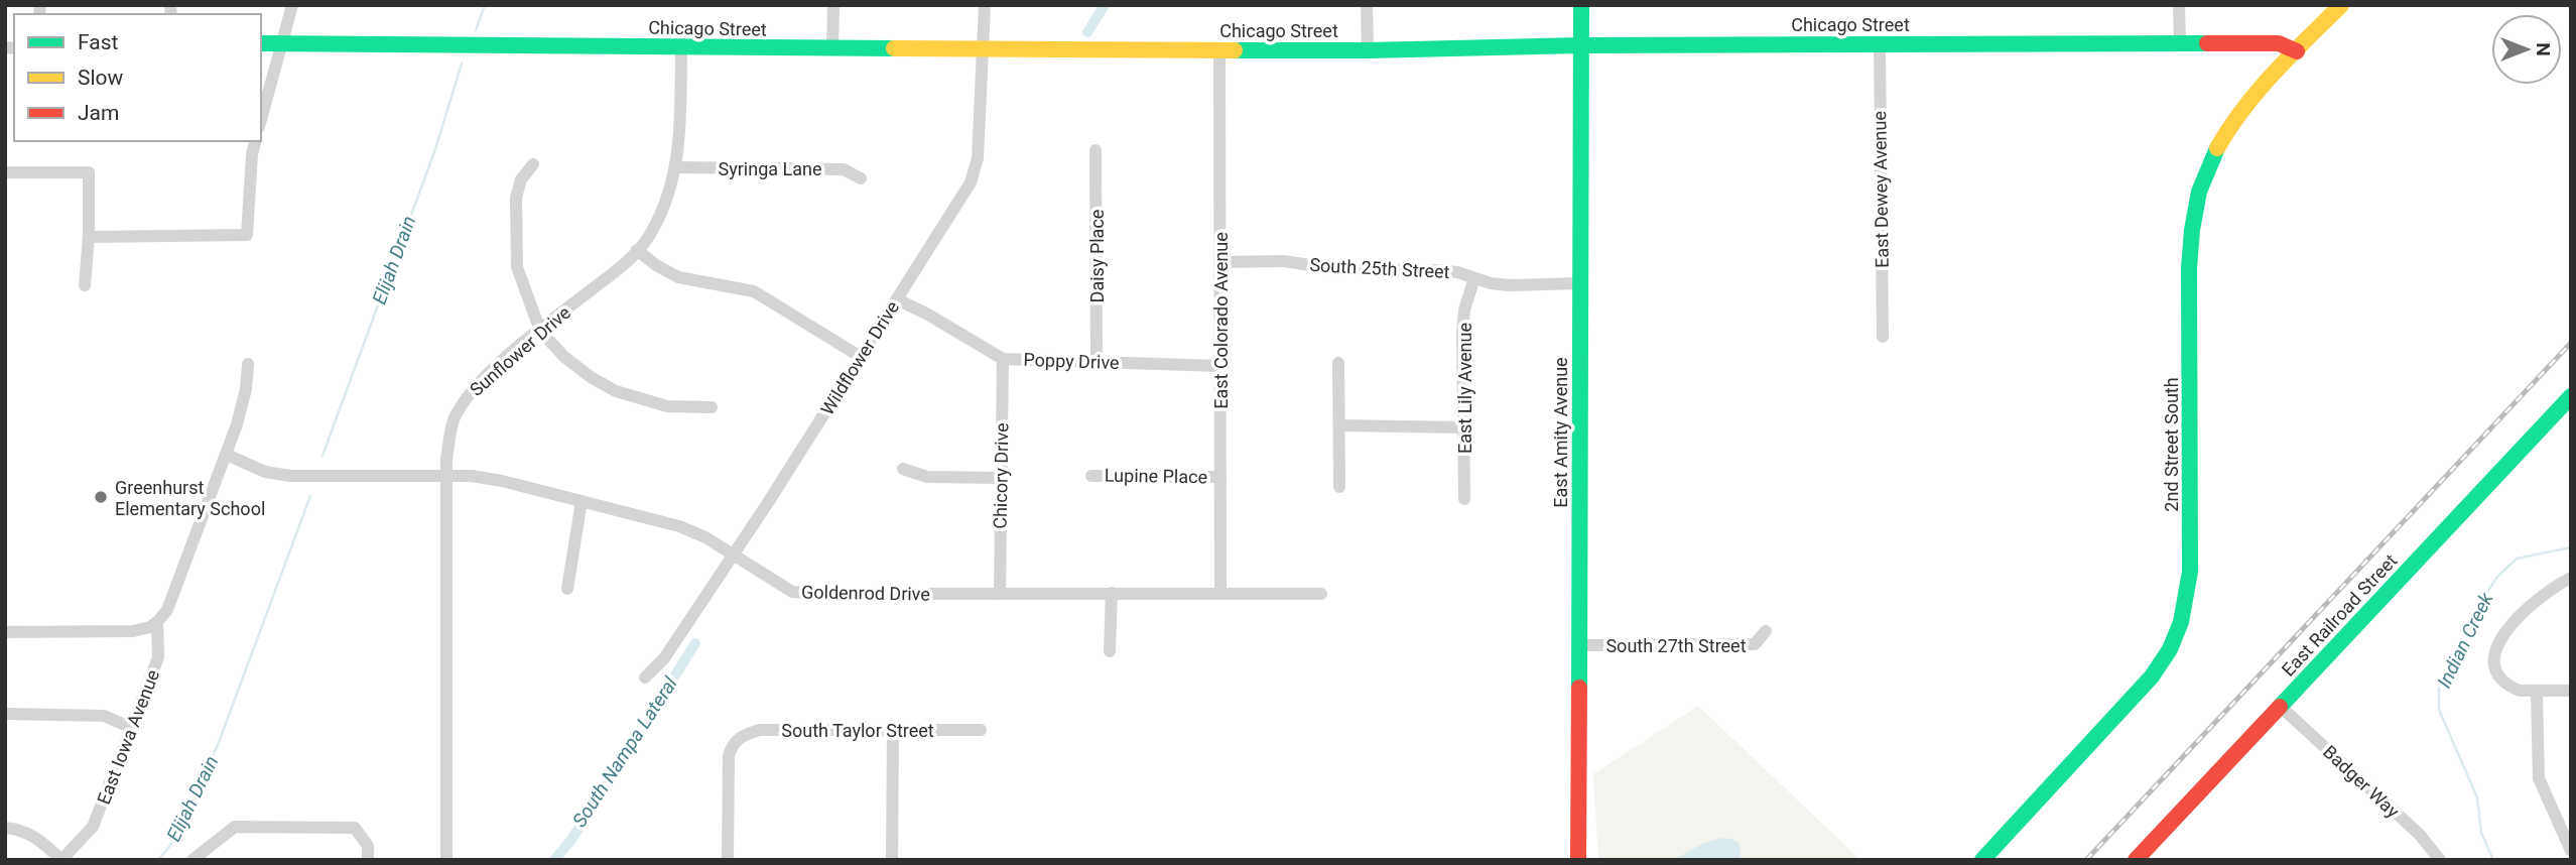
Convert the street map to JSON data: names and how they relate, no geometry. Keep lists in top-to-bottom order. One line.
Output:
{"streets":{"street":["Chicago Street","Syringa Lane","East Dewey Avenue","Daisy Place","South 25th Street","East Colorado Avenue","Sunflower Drive","Wildflower Drive","Poppy Drive","East Lily Avenue","East Amity Avenue","2nd Street South","Chicory Drive","Lupine Place","Goldenrod Drive","East Railroad Street","South 27th Street","South Taylor Street","East Iowa Avenue","Badger Way"]},"crossings":[["Chicago Street","East Dewey Avenue"],["Chicago Street","East Colorado Avenue"],["Chicago Street","Sunflower Drive"],["Chicago Street","Wildflower Drive"],["Chicago Street","East Amity Avenue"],["Chicago Street","2nd Street South"],["Syringa Lane","Sunflower Drive"],["Daisy Place","Poppy Drive"],["South 25th Street","East Colorado Avenue"],["South 25th Street","East Lily Avenue"],["South 25th Street","East Amity Avenue"],["East Colorado Avenue","Poppy Drive"],["East Colorado Avenue","Lupine Place"],["East Colorado Avenue","Goldenrod Drive"],["Sunflower Drive","Goldenrod Drive"],["Wildflower Drive","Poppy Drive"],["Wildflower Drive","Goldenrod Drive"],["Poppy Drive","Chicory Drive"],["East Amity Avenue","South 27th Street"],["Chicory Drive","Goldenrod Drive"],["East Railroad Street","Badger Way"]],"water":["Elijah Drain","Indian Creek","South Nampa Lateral"],"places":["Greenhurst Elementary School"],"legend":["Fast","Slow","Jam"],"north":"right"}
